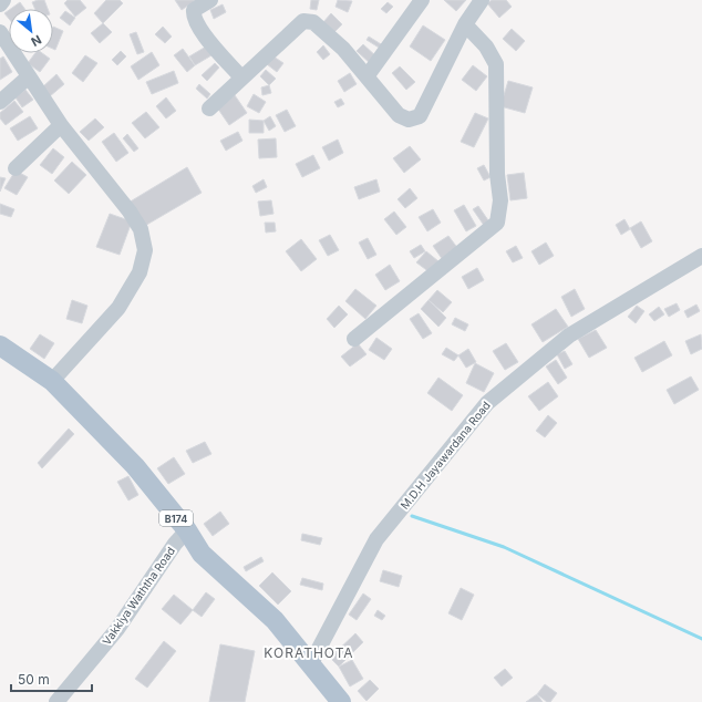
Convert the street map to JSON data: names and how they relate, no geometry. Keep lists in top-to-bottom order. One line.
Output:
{"streets":{"main road":["B174"],"street":["M.D.H Jayawardana Road","Vakkiya Waththa Road"]},"crossings":[["M.D.H Jayawardana Road","B174"],["B174","Vakkiya Waththa Road"]],"districts":["KORATHOTA"],"scale_bar":"50 m","north":"bottom right"}
